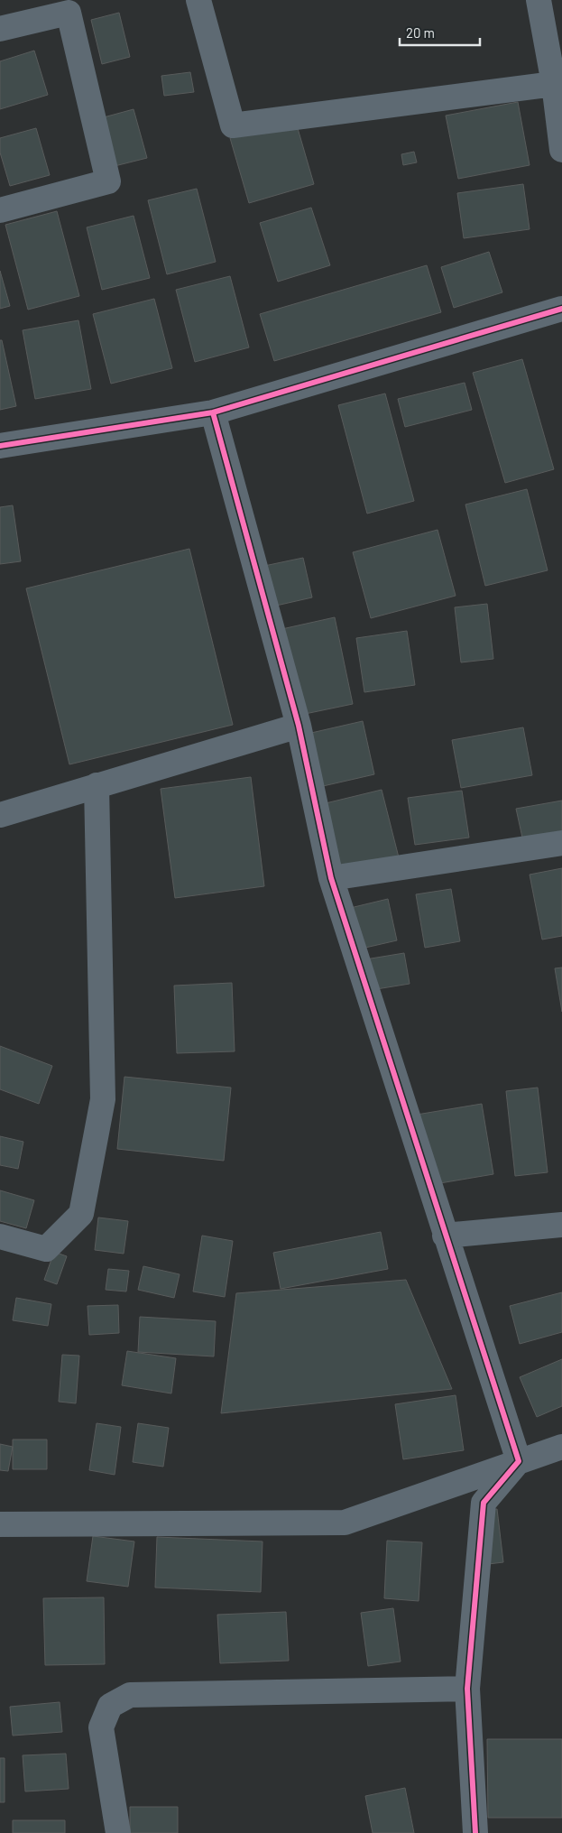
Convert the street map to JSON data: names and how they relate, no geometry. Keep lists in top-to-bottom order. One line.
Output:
{"scale_bar":"20 m"}
